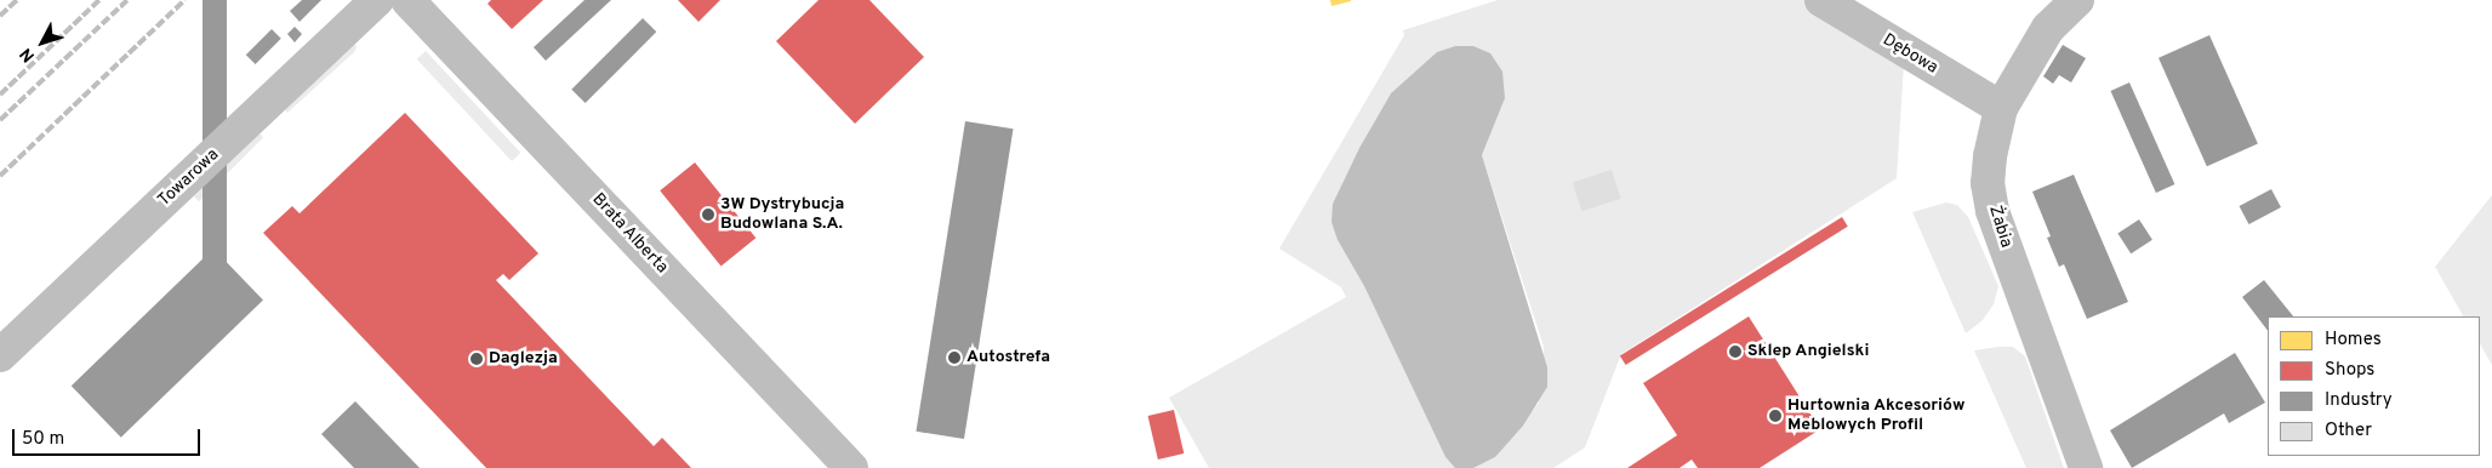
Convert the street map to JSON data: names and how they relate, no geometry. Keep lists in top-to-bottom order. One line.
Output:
{"streets":{"street":["Dębowa","Towarowa","Żabia","Brata Alberta"]},"crossings":[["Dębowa","Żabia"]],"places":["3W Dystrybucja Budowlana S.A.","Sklep Angielski","Autostrefa","Daglezja","Hurtownia Akcesoriów Meblowych Profil"],"legend":["Homes","Shops","Industry","Other"],"scale_bar":"50 m","north":"bottom left"}
